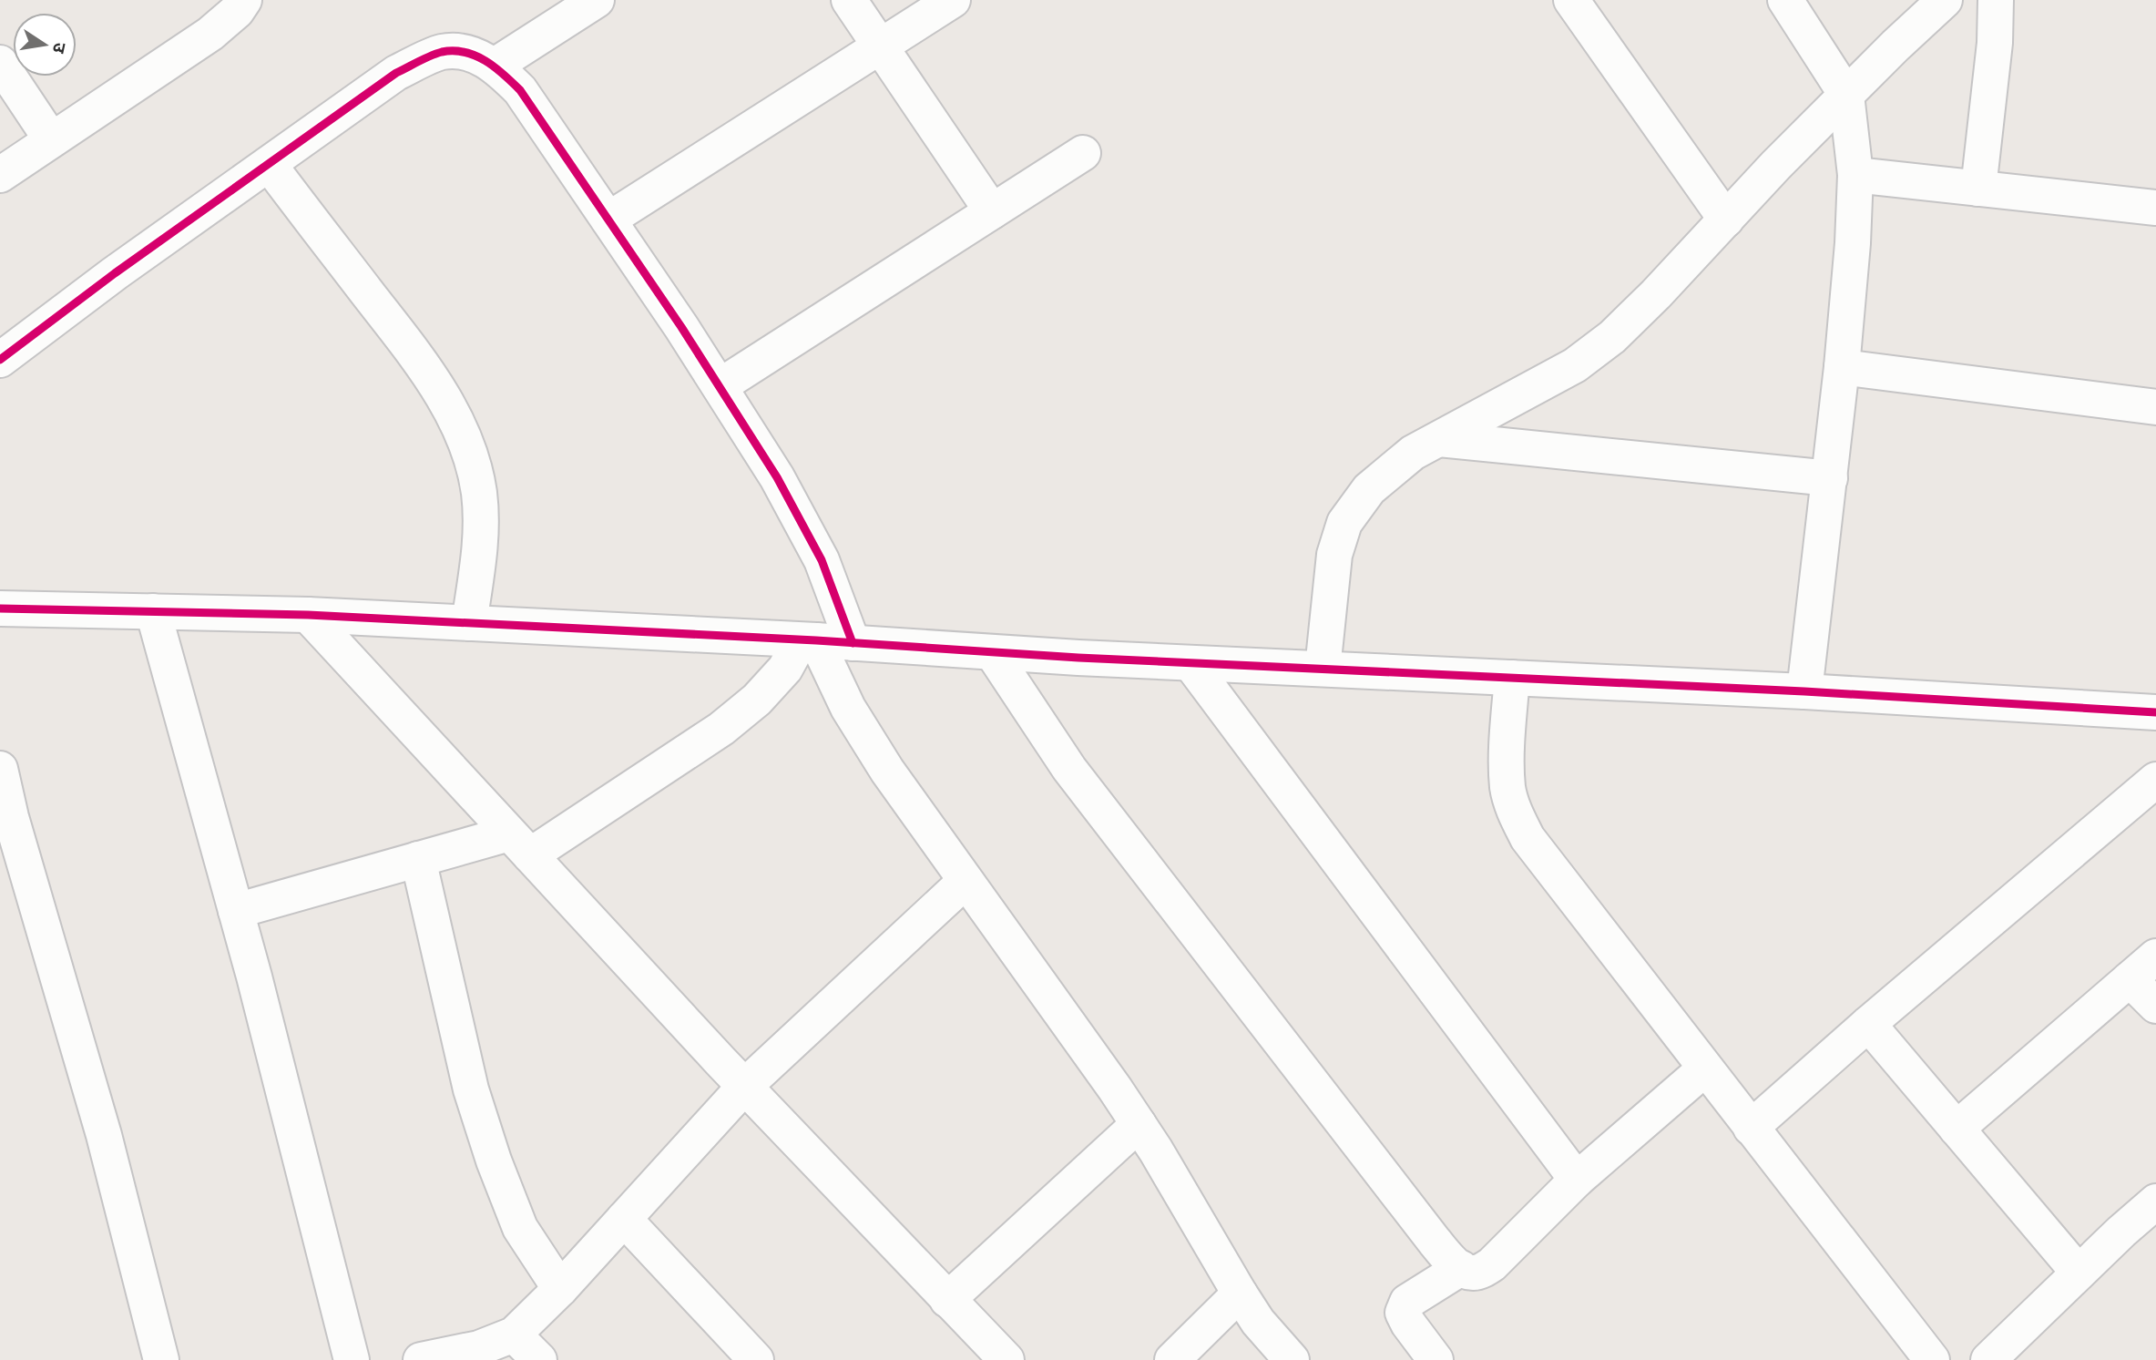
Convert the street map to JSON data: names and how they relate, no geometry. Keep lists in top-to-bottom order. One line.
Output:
{"north":"right"}
